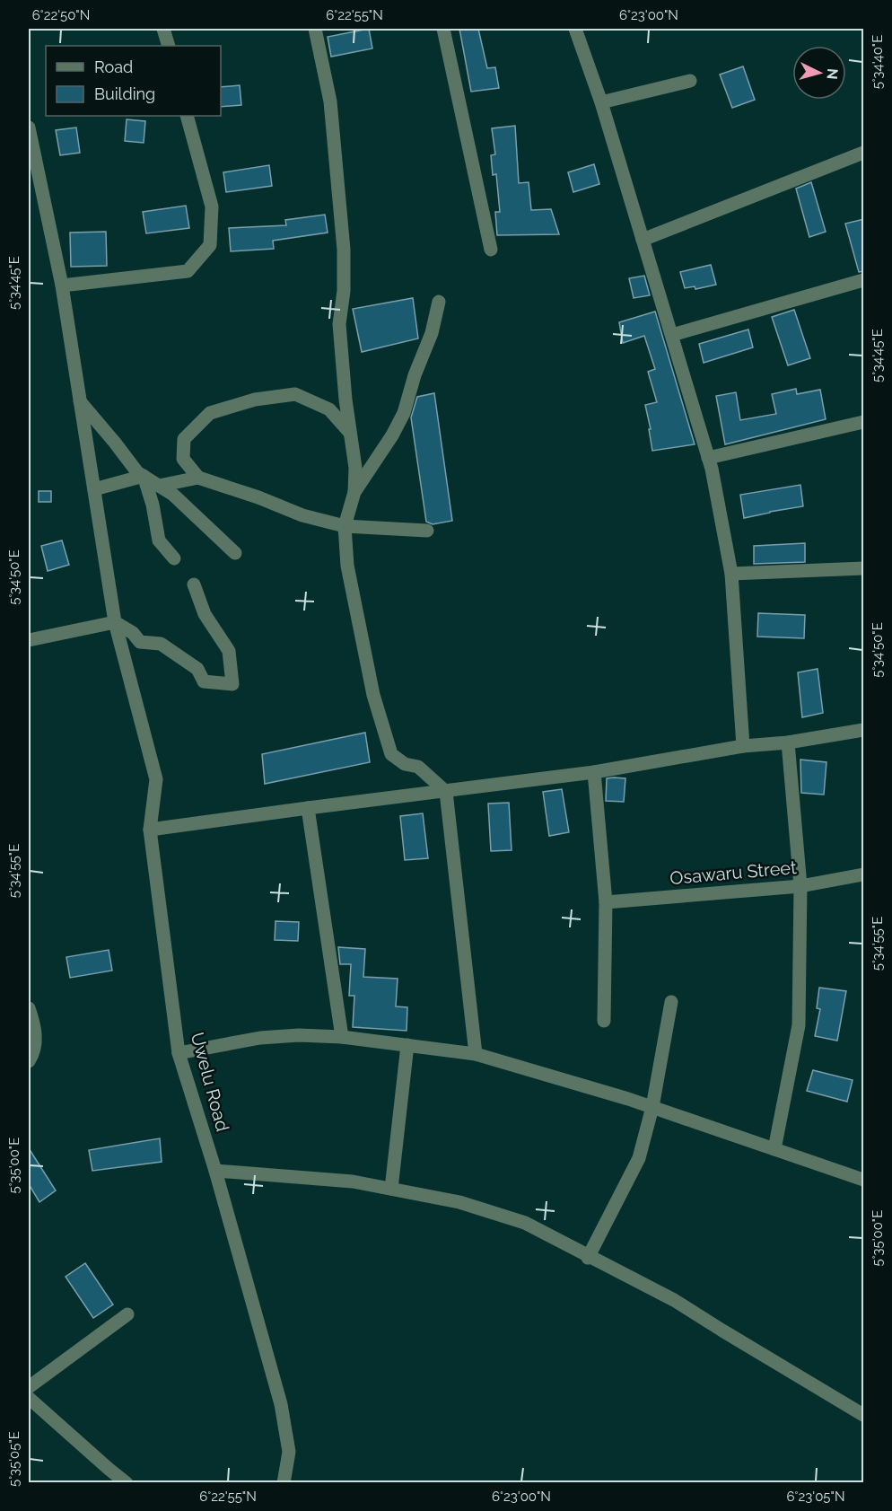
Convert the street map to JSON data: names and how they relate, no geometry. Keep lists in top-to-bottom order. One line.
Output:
{"streets":{"street":["Osawaru Street","Uwelu Road"]},"legend":["Road","Building"],"north":"right","coordinates":["6°22'50\"N","6°22'55\"N","6°23'00\"N","5°34'40\"E","5°34'45\"E","5°34'50\"E","5°34'55\"E","5°35'00\"E","5°35'05\"E","6°23'05\"N"]}
